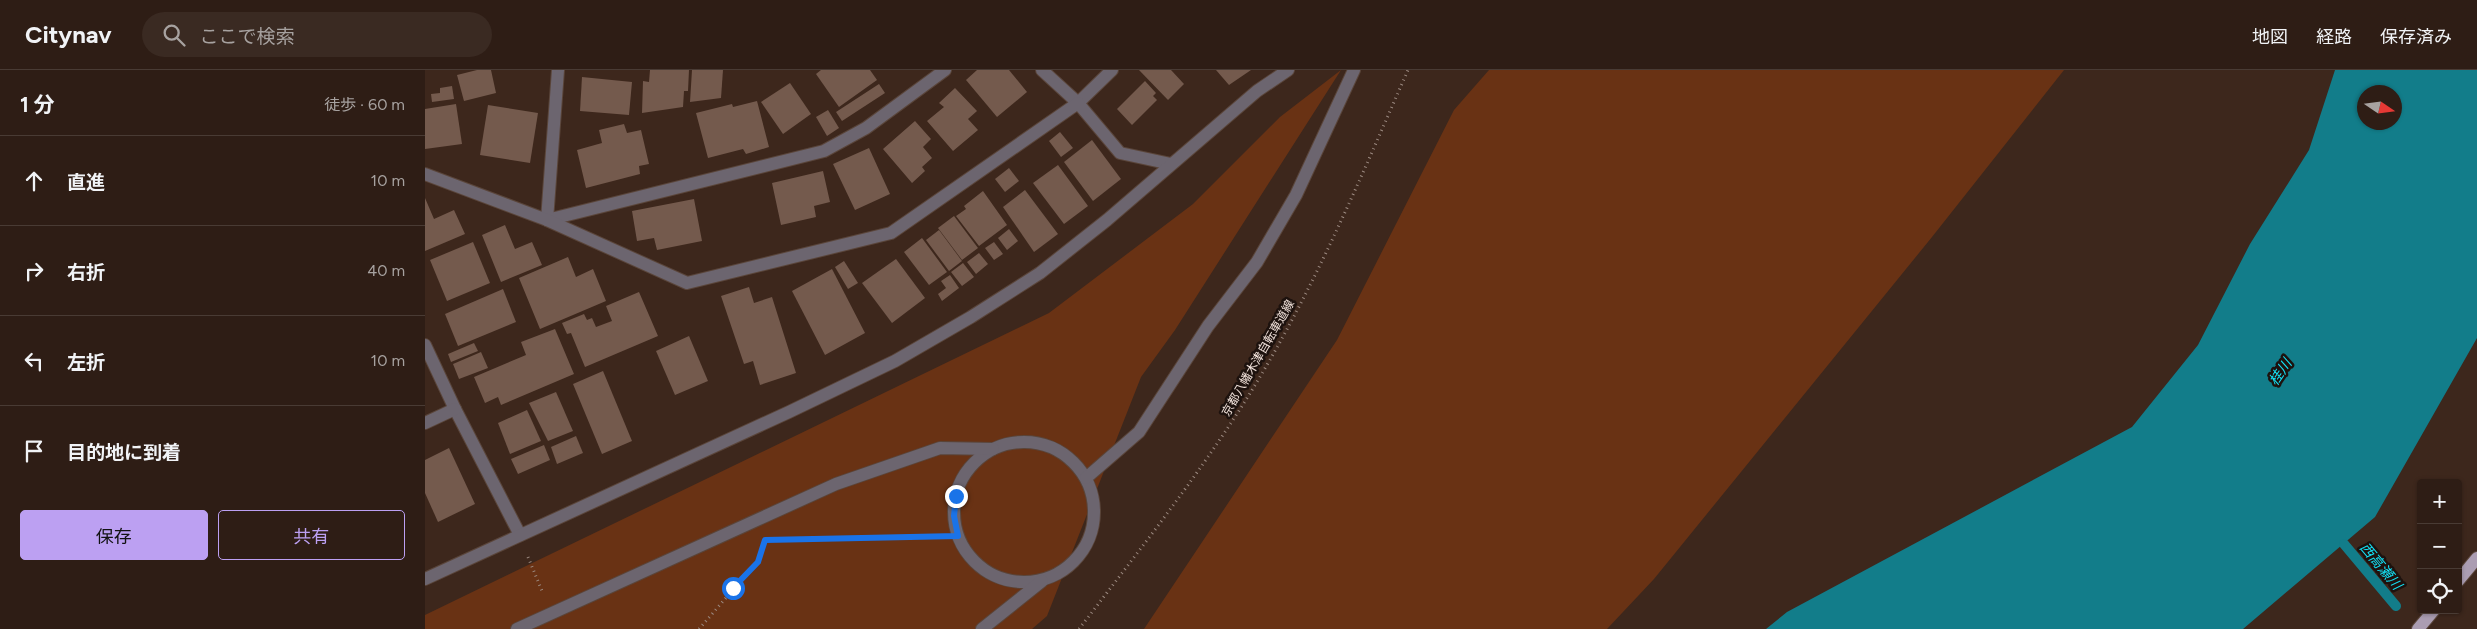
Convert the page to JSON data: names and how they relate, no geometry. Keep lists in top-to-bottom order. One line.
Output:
{"streets":{"path":["京都八幡木津自転車道線"]},"water":["桂川","西高瀬川"],"north":"right","page":{"header":"Citynav","search":"ここで検索","nav":["地図","経路","保存済み"],"heading":["1 分","徒歩 · 60 m"],"list":[["直進","10 m"],["右折","40 m"],["左折","10 m"],"目的地に到着"],"map_buttons":["+","−"],"buttons":["保存","共有"]}}
